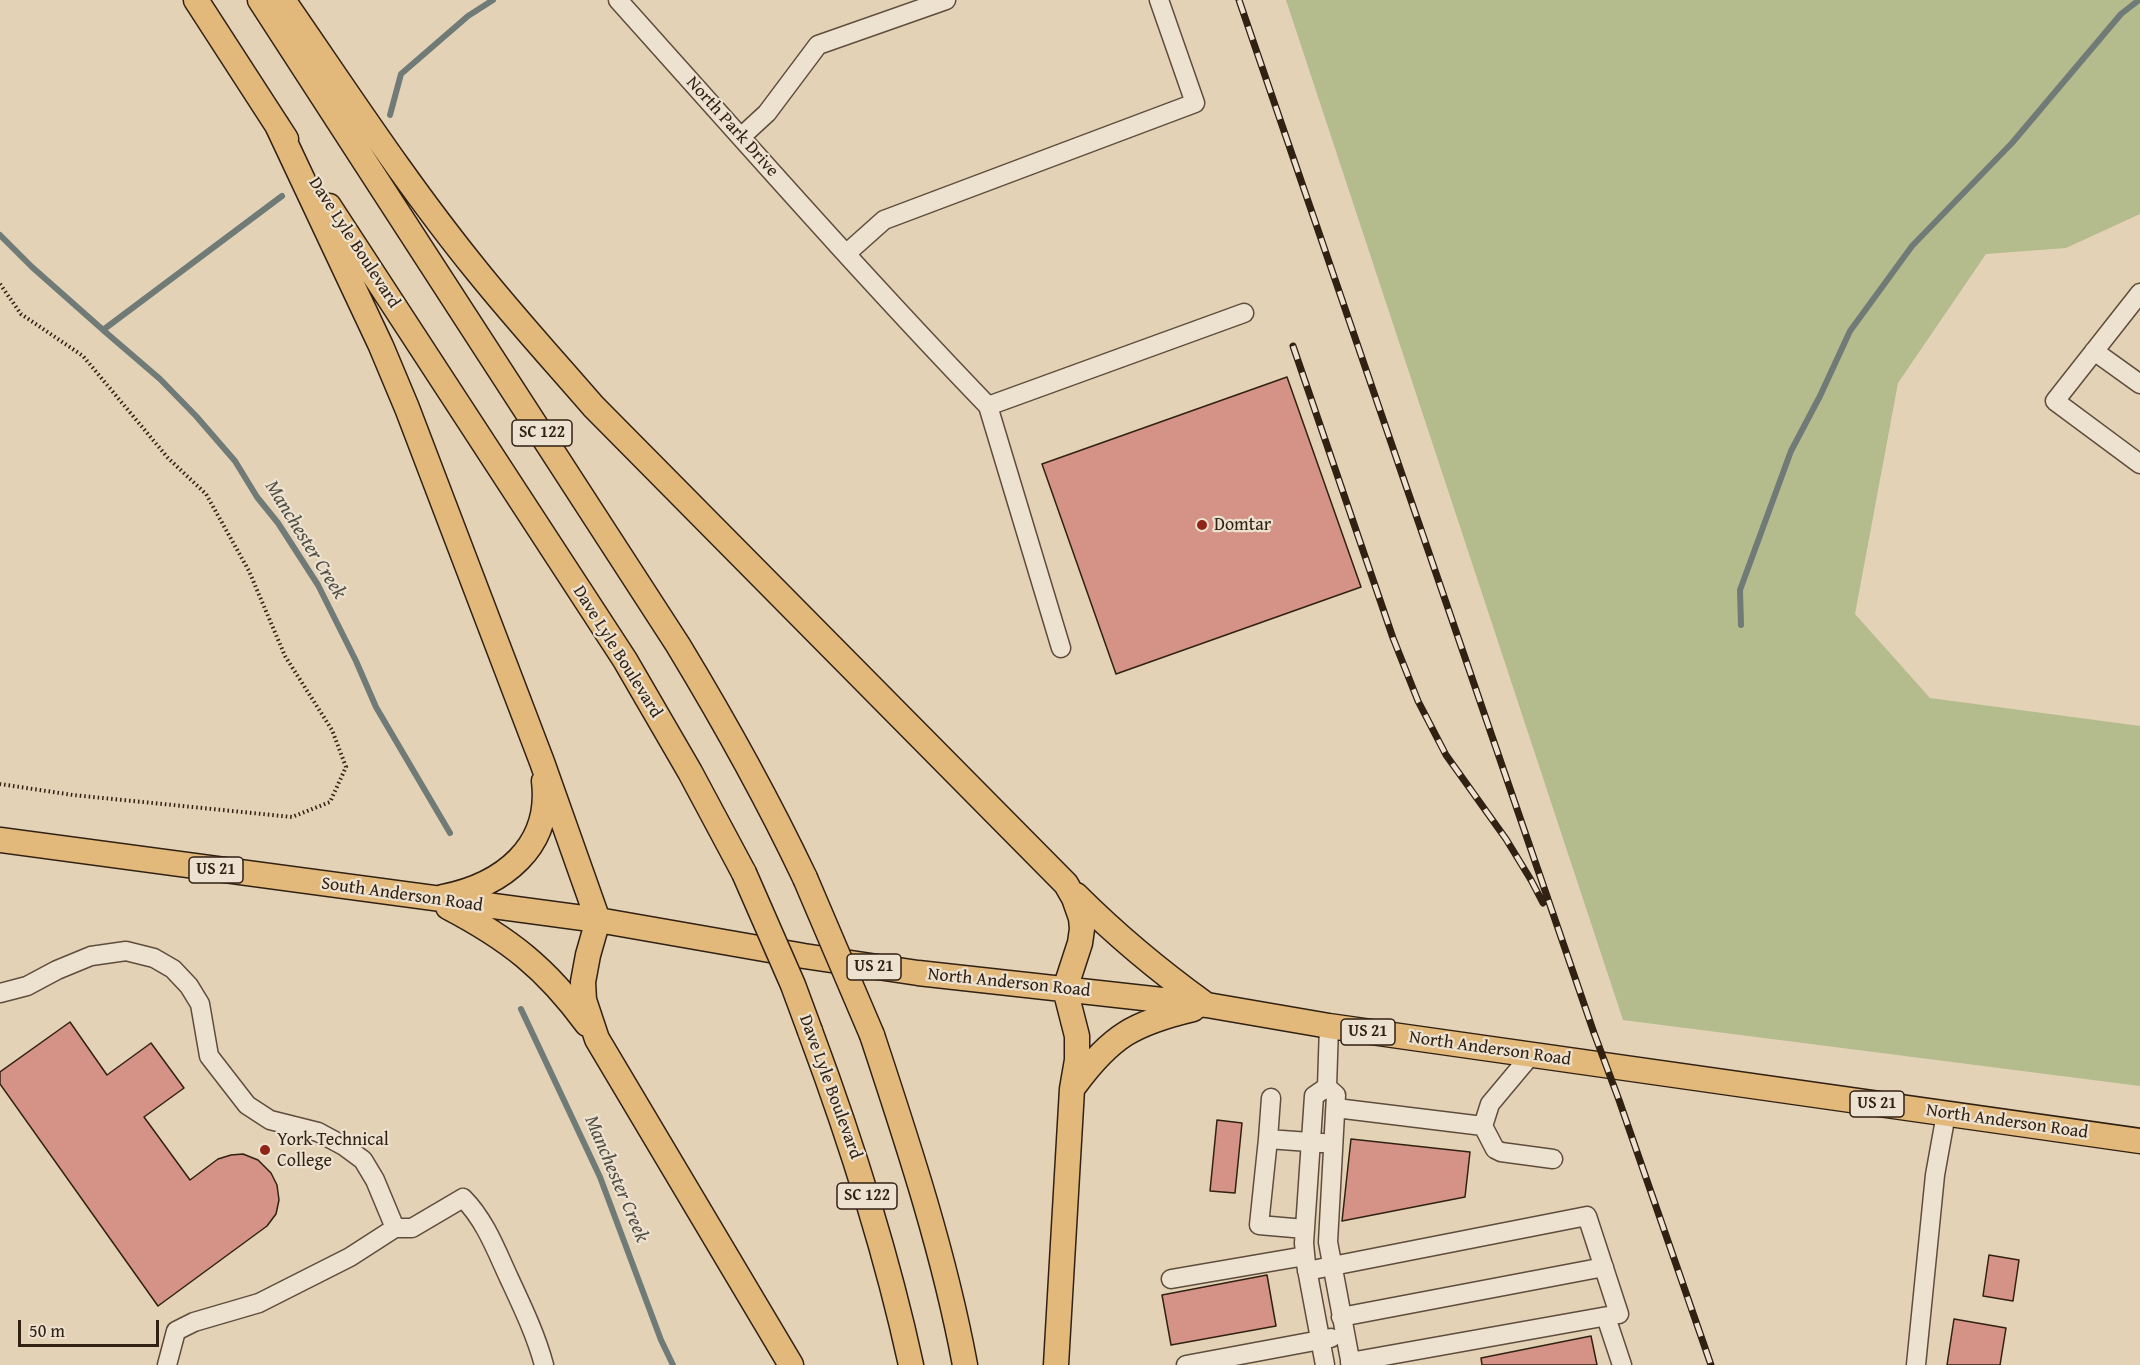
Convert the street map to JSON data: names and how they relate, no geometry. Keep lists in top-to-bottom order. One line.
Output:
{"streets":{"main road":["Dave Lyle Boulevard","SC 122","US 21","South Anderson Road","North Anderson Road"],"street":["North Park Drive"]},"crossings":[["South Anderson Road","North Anderson Road"]],"water":["Manchester Creek"],"places":["Domtar","York Technical College"],"scale_bar":"50 m"}
